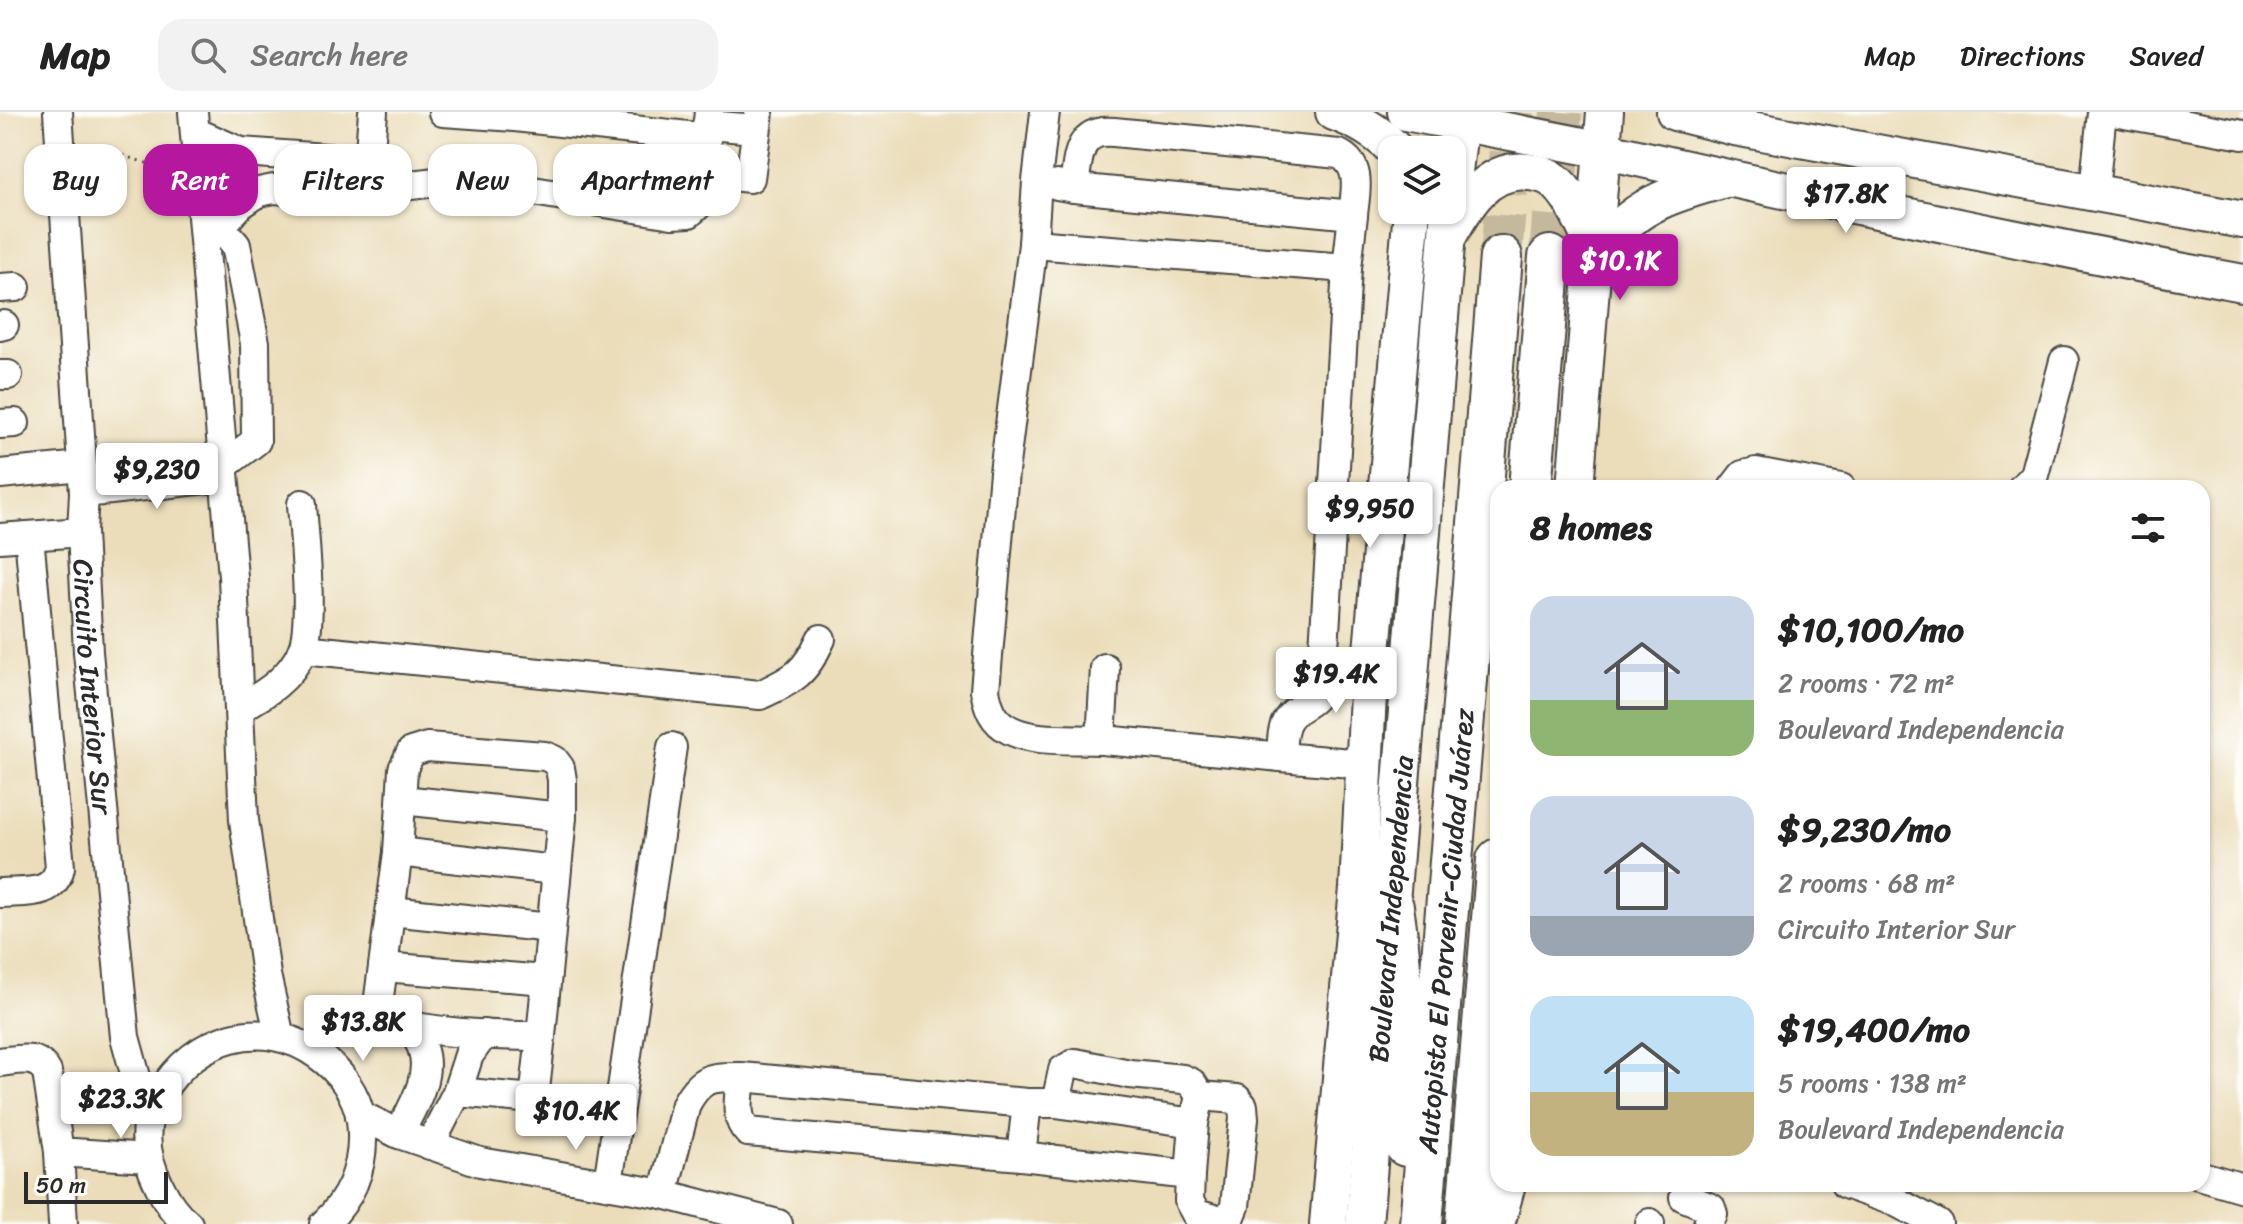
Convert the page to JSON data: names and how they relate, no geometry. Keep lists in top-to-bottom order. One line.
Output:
{"streets":{"highway":["Autopista El Porvenir-Ciudad Juárez"],"main road":["Boulevard Independencia"],"street":["Circuito Interior Sur"]},"scale_bar":"50 m","page":{"header":"Map","search":"Search here","nav":["Map","Directions","Saved"],"chip":["Buy","Rent","Filters","New","Apartment"],"price":["$17.8K","$10.1K","$9,230","$9,950","$19.4K","$13.8K","$23.3K","$10.4K"],"heading":"8 homes","list":[{"name":"$10,100/mo","note":"2 rooms · 72 m² · Boulevard Independencia"},{"name":"$9,230/mo","note":"2 rooms · 68 m² · Circuito Interior Sur"},{"name":"$19,400/mo","note":"5 rooms · 138 m² · Boulevard Independencia"}],"scale":"50 m"}}
